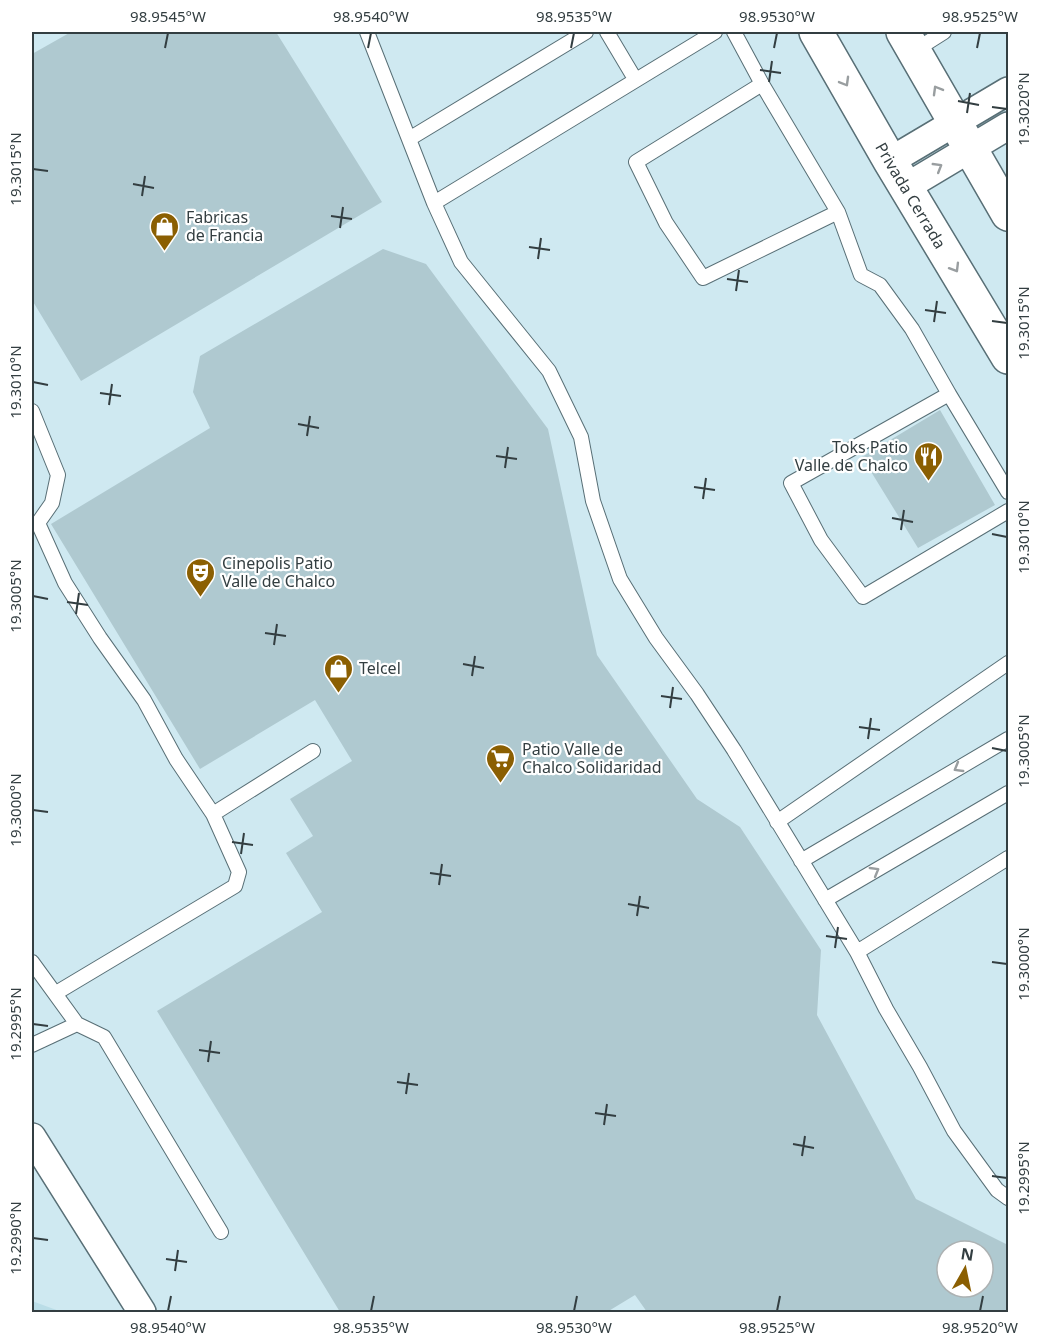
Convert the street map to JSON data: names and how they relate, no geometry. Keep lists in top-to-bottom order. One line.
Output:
{"streets":{"street":["Privada Cerrada"]},"places":{"shop":["Fabricas de Francia","Telcel"],"restaurant":["Toks Patio Valle de Chalco"],"theatre":["Cinepolis Patio Valle de Chalco"],"supermarket":["Patio Valle de Chalco Solidaridad"]},"north":"top","coordinates":["98.9545°W","98.9540°W","98.9535°W","98.9530°W","98.9525°W","19.3020°N","19.3015°N","19.3010°N","19.3005°N","19.3000°N","19.2995°N","19.2990°N","98.9520°W"]}
